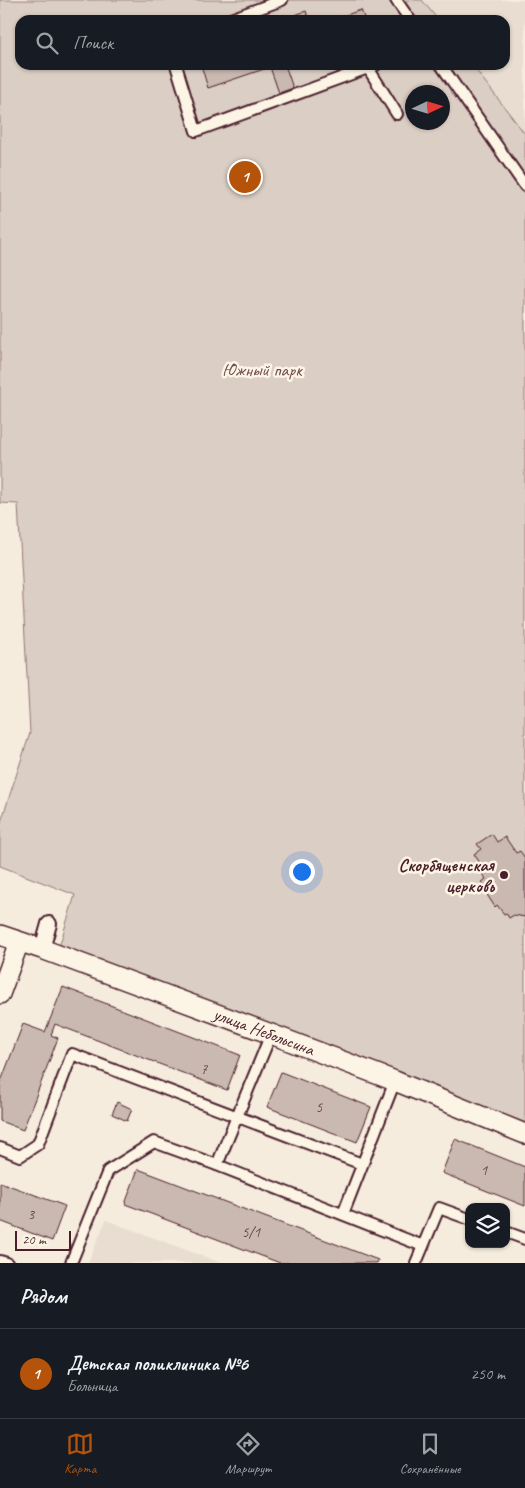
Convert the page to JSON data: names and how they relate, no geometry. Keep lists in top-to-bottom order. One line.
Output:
{"streets":{"street":["улица Небольсина"]},"parks":["Южный парк"],"places":["Скорбященская церковь"],"house_numbers":["7","5","1","3","5/1"],"scale_bar":"20 m","north":"right","page":{"search":"Поиск","pins":"1","scale":"20 m","heading":"Рядом","list":[{"mark":"1","name":"Детская поликлиника №6","note":"Больница","value":"250 m"}],"nav":["Карта","Маршрут","Сохранённые"]}}
